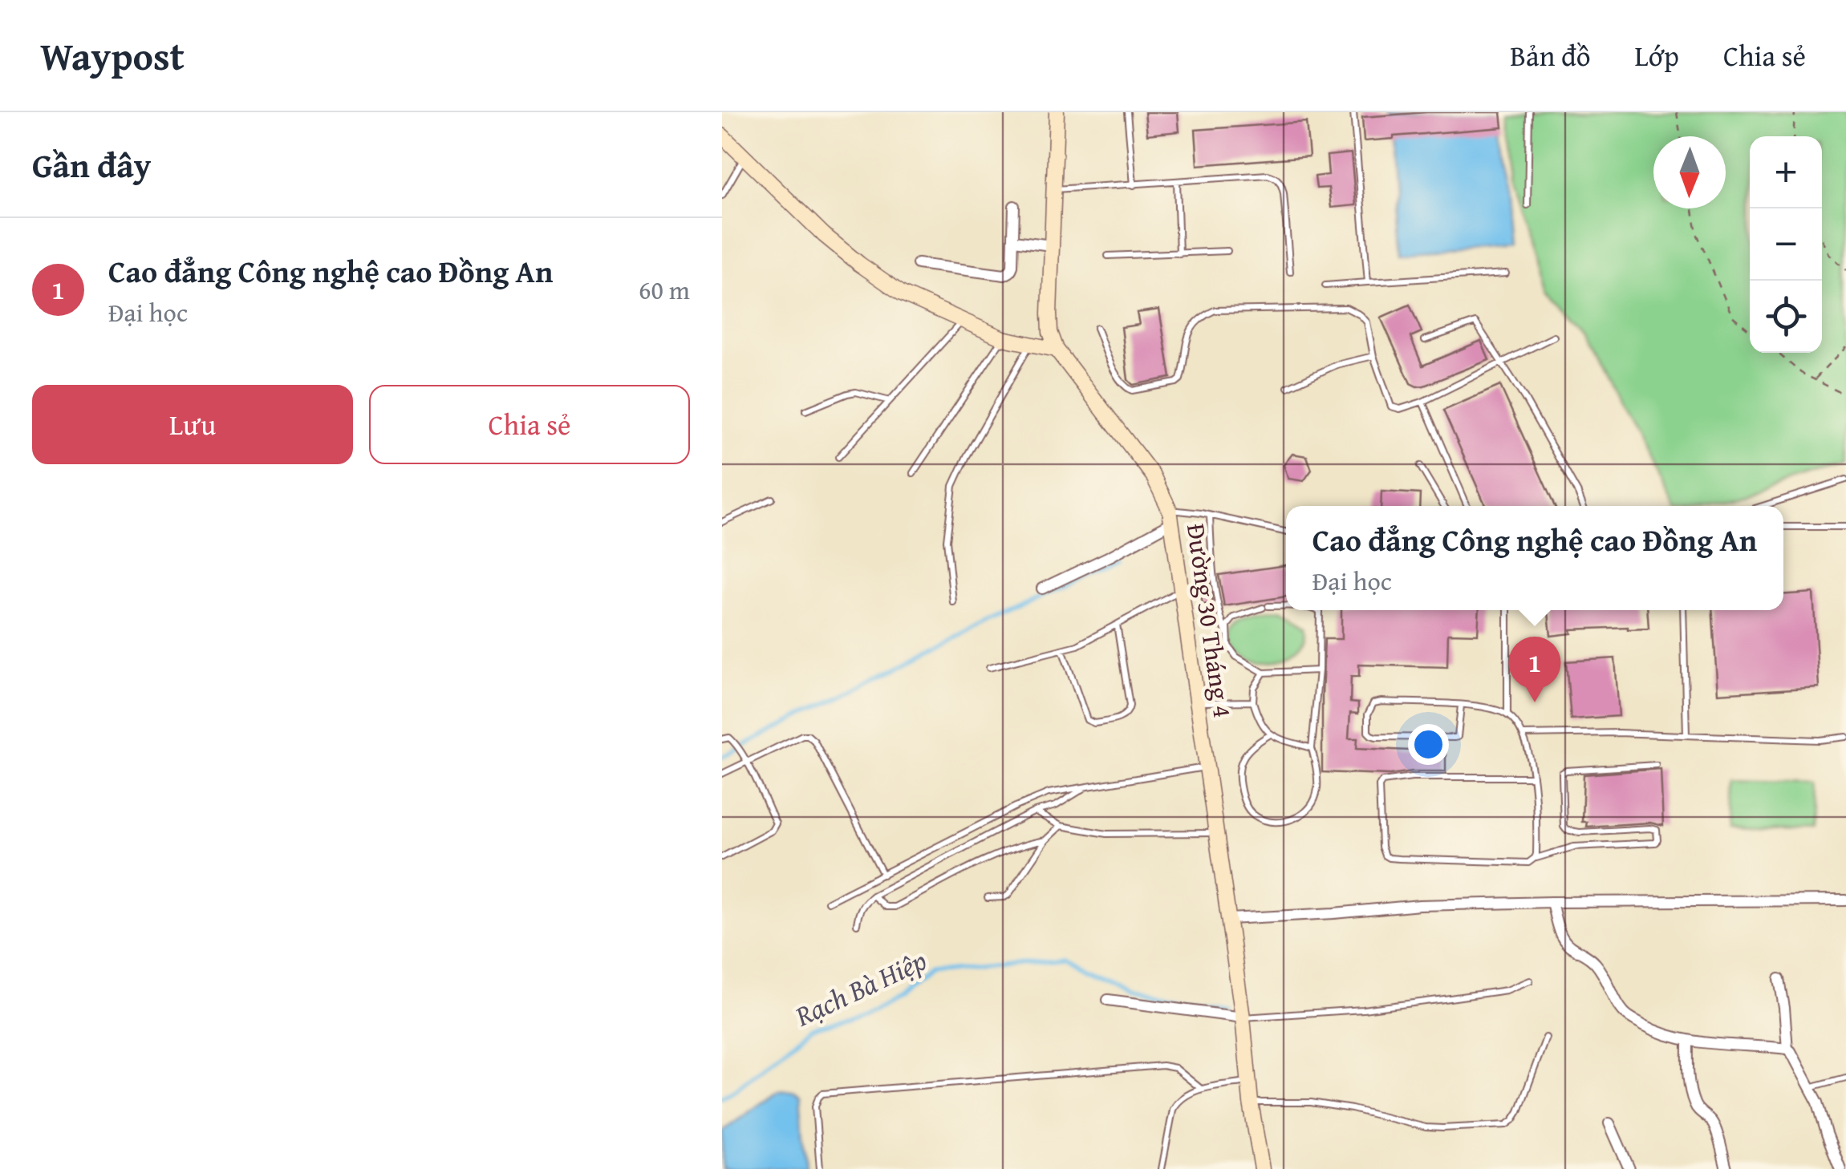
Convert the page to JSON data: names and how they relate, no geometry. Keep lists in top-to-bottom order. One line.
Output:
{"streets":{"street":["Đường 30 Tháng 4"]},"water":["Rạch Bà Hiệp"],"north":"bottom","page":{"header":"Waypost","nav":["Bản đồ","Lớp","Chia sẻ"],"heading":"Gần đây","map_buttons":["+","−"],"list":[{"mark":"1","name":"Cao đẳng Công nghệ cao Đồng An","note":"Đại học","value":"60 m"}],"buttons":["Lưu","Chia sẻ"],"popup":["Cao đẳng Công nghệ cao Đồng An","Đại học"],"pins":"1"}}
